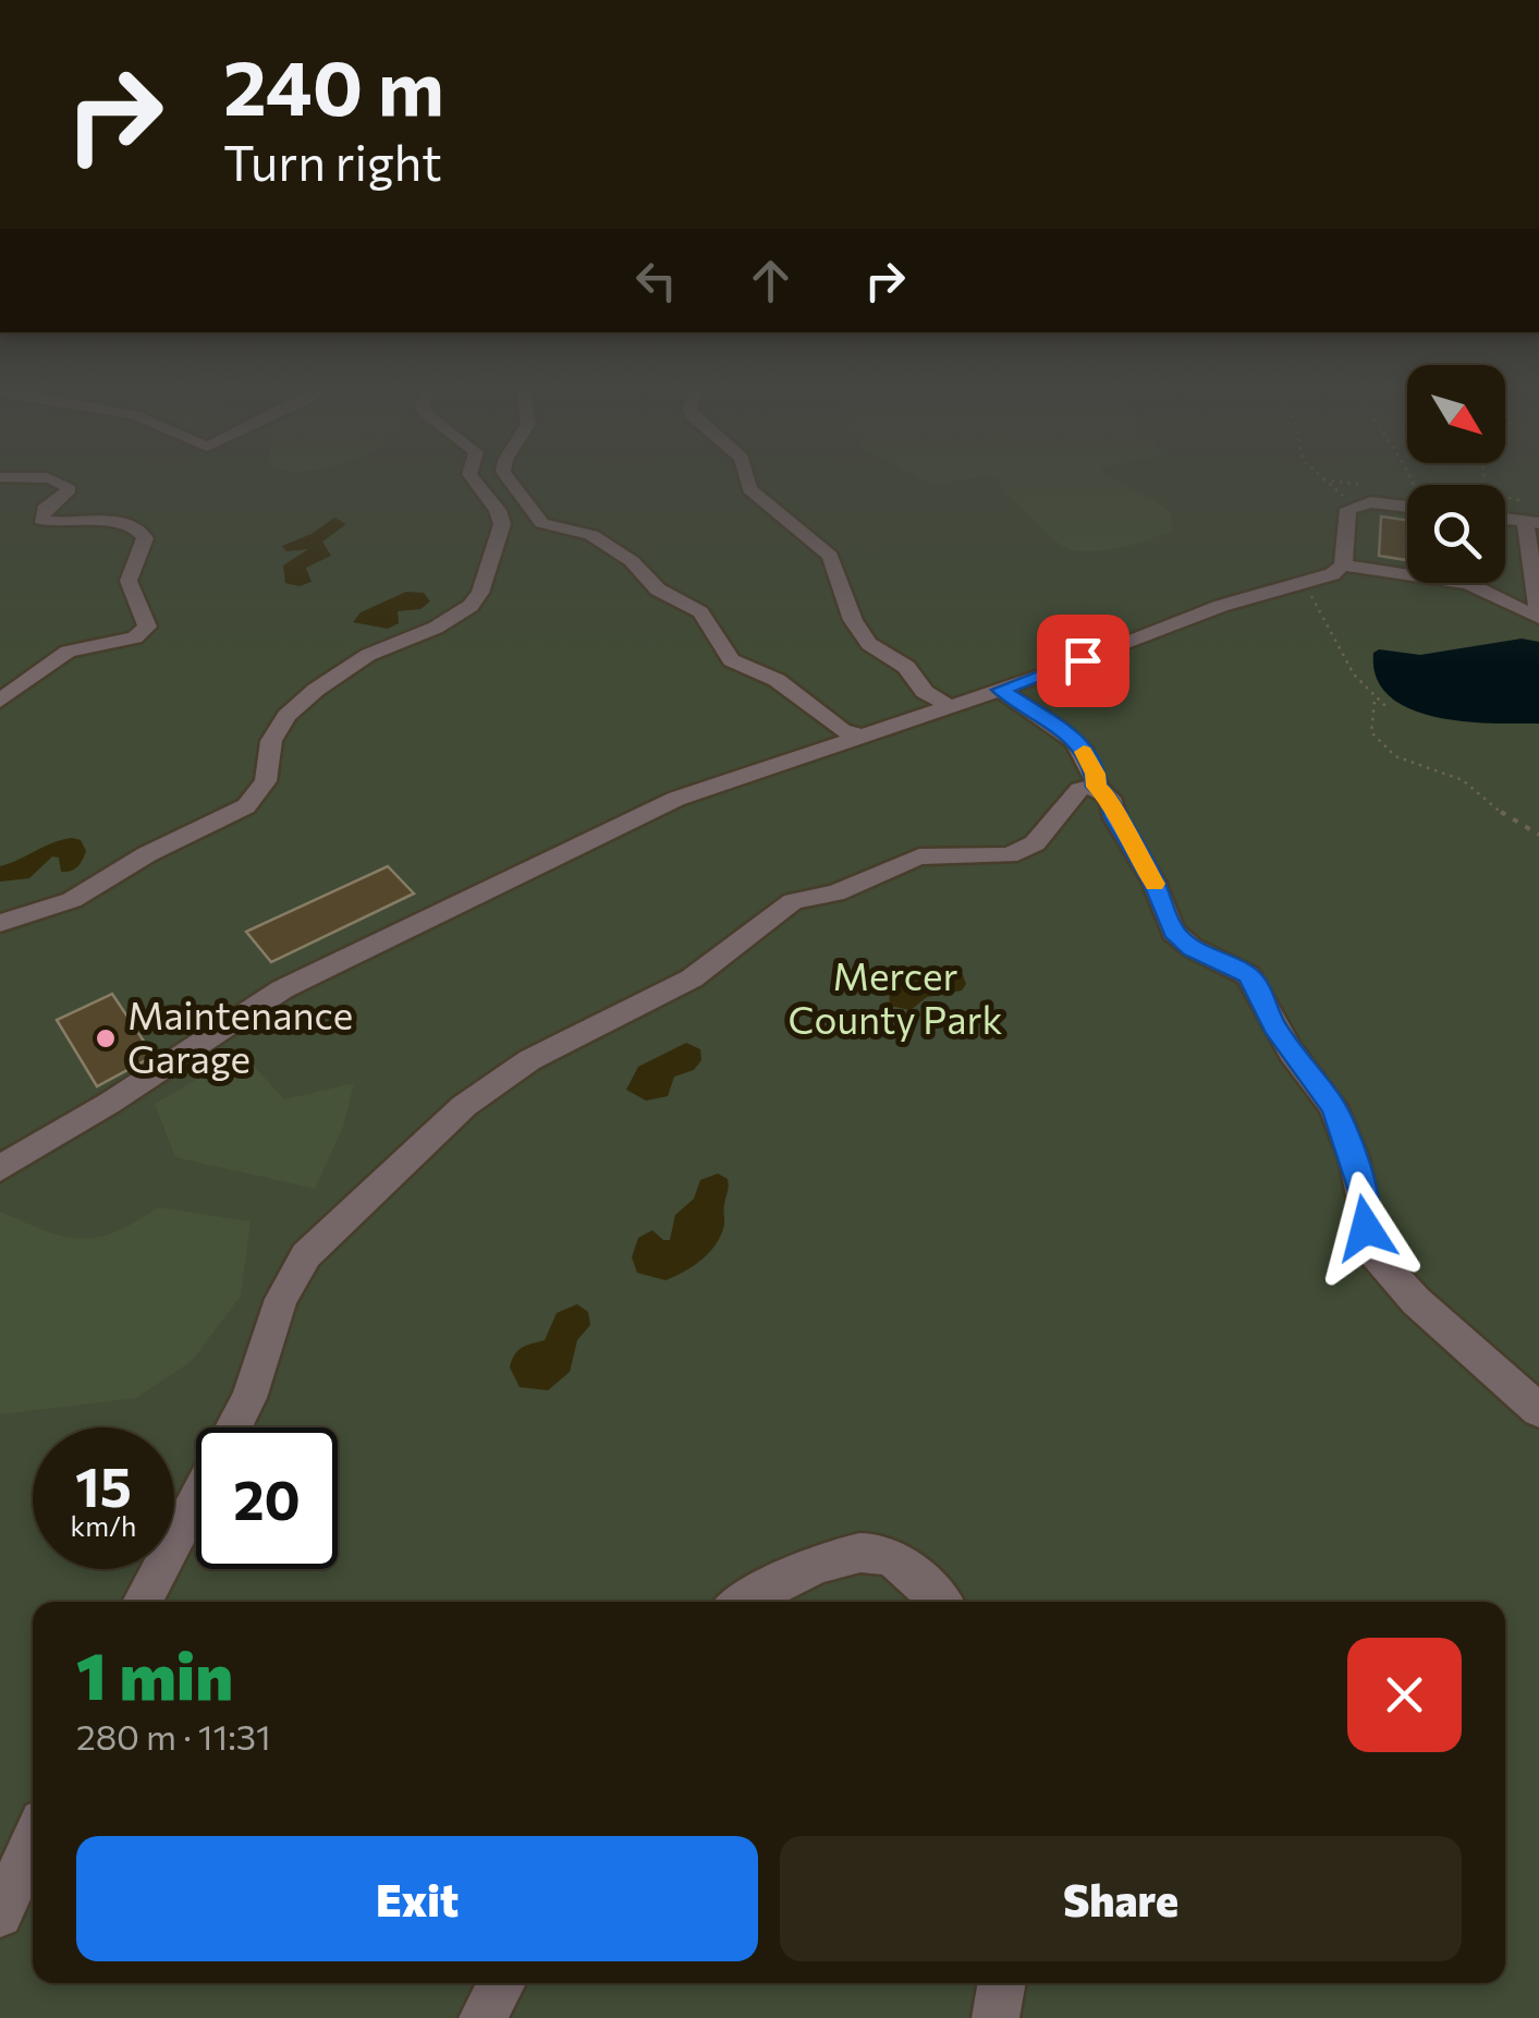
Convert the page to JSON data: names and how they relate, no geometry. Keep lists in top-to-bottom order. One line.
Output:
{"parks":["Mercer County Park"],"places":["Maintenance Garage"],"north":"bottom right","page":{"turn":["240 m","Turn right"],"speed":"15 km/h","limit":"20","heading":["1 min","280 m · 11:31"],"buttons":["Exit","Share"]}}
